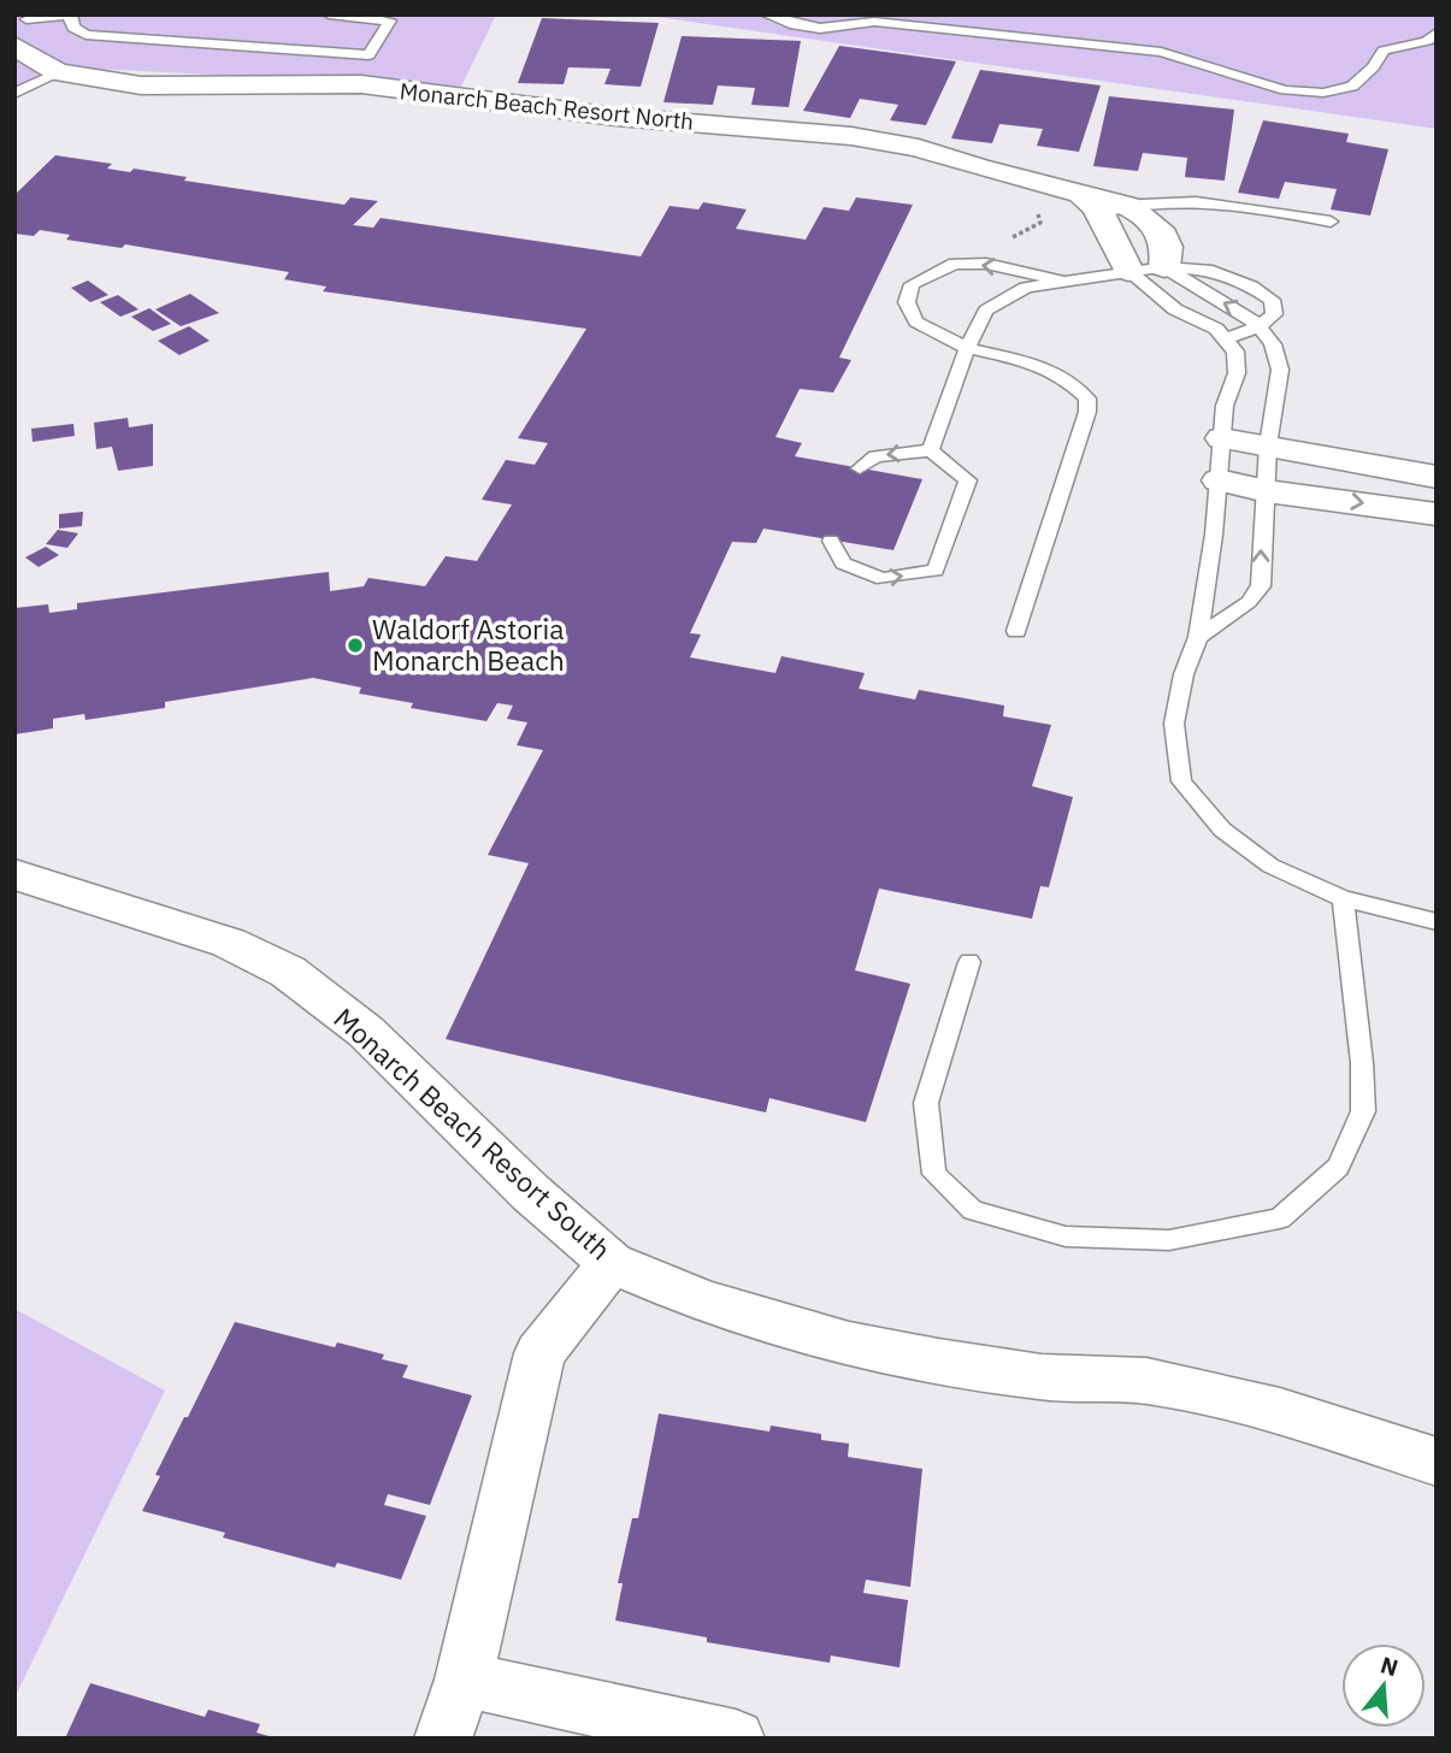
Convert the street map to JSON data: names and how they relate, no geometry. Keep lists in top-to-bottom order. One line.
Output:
{"streets":{"street":["Monarch Beach Resort North","Monarch Beach Resort South"]},"places":["Waldorf Astoria Monarch Beach"],"north":"top"}
